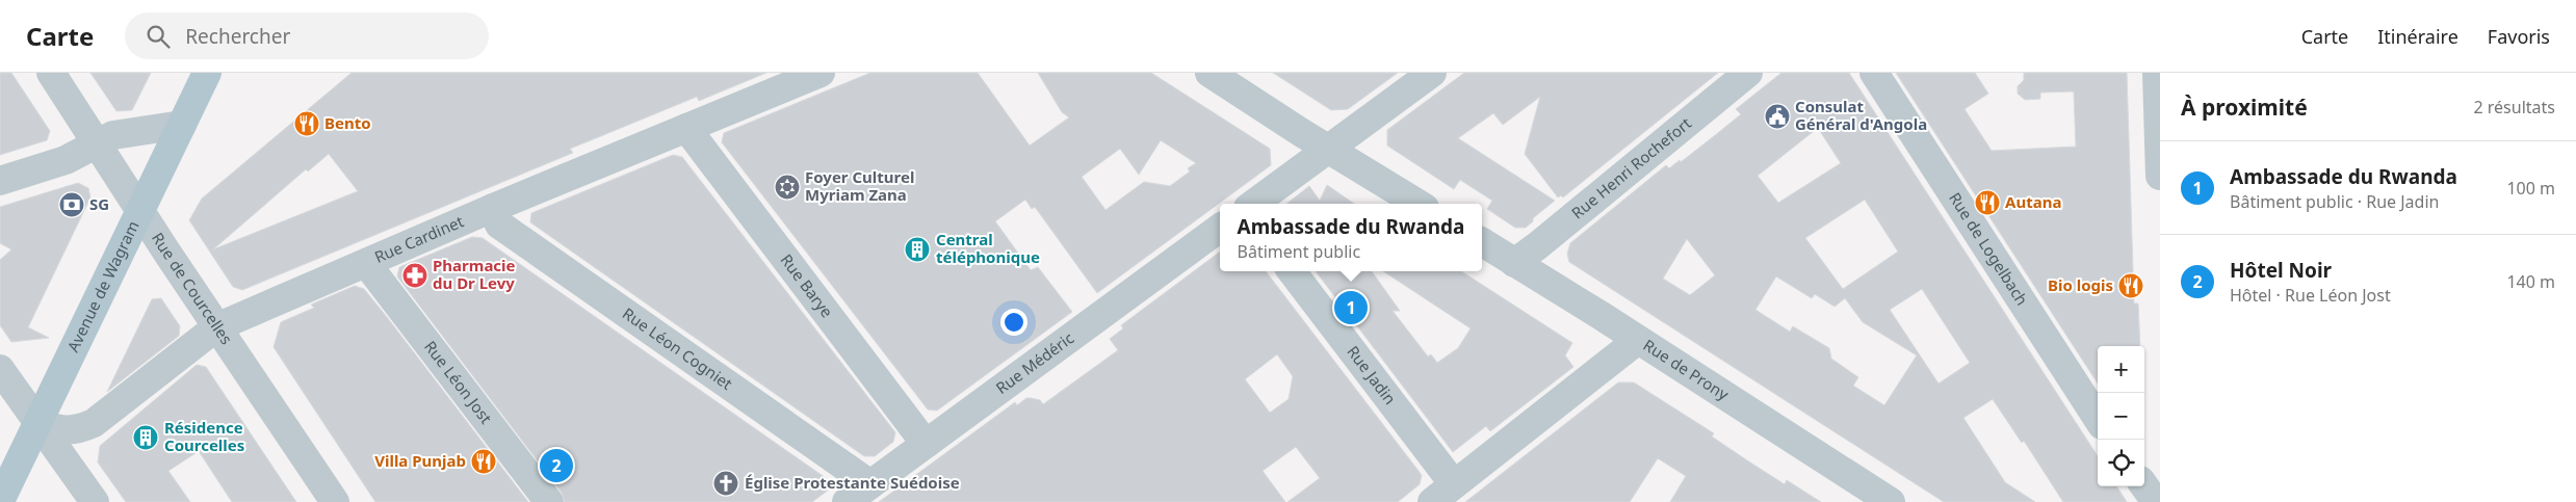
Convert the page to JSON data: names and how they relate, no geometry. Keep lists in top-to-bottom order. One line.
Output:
{"streets":{"main road":["Avenue de Wagram"],"street":["Rue Henri Rochefort","Rue Cardinet","Rue de Logelbach","Rue Barye","Rue de Courcelles","Rue Léon Cogniet","Rue Médéric","Rue de Prony","Rue Jadin","Rue Léon Jost"]},"crossings":[["Rue Henri Rochefort","Rue de Prony"],["Rue Cardinet","Rue Barye"],["Rue Cardinet","Avenue de Wagram"],["Rue Cardinet","Rue de Courcelles"],["Rue Cardinet","Rue Léon Cogniet"],["Rue Cardinet","Rue Léon Jost"],["Rue Barye","Rue Médéric"],["Avenue de Wagram","Rue de Courcelles"],["Rue Léon Cogniet","Rue Médéric"]],"places":{"public building":["Consulat Général d'Angola"],"restaurant":["Bento","Autana","Bio logis","Villa Punjab"],"synagogue":["Foyer Culturel Myriam Zana"],"bank":["SG"],"building":["Central téléphonique","Résidence Courcelles"],"pharmacy":["Pharmacie du Dr Levy"],"church":["Église Protestante Suédoise"]},"page":{"header":"Carte","search":"Rechercher","nav":["Carte","Itinéraire","Favoris"],"heading":["À proximité","2 résultats"],"list":[{"mark":"1","name":"Ambassade du Rwanda","note":"Bâtiment public · Rue Jadin","value":"100 m"},{"mark":"2","name":"Hôtel Noir","note":"Hôtel · Rue Léon Jost","value":"140 m"}],"popup":["Ambassade du Rwanda","Bâtiment public"],"pins":["1","2"],"map_buttons":["+","−"]}}
